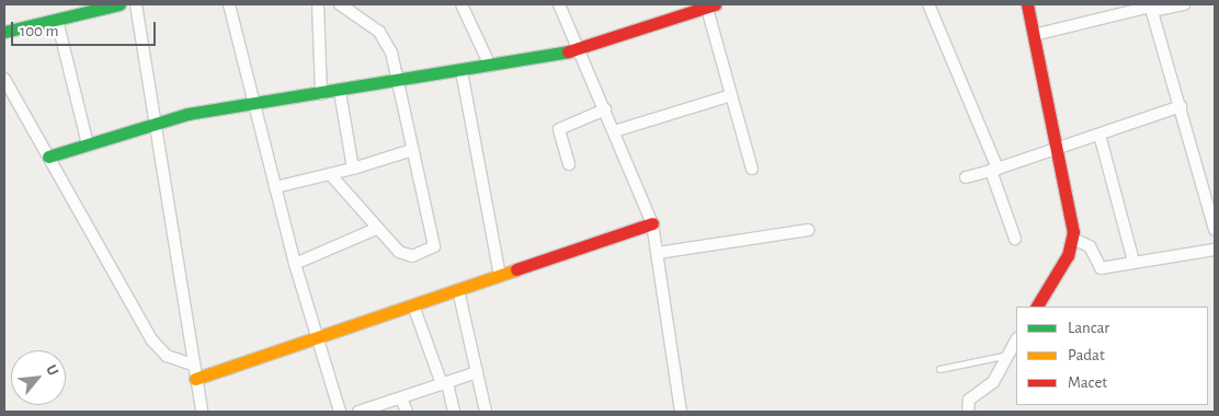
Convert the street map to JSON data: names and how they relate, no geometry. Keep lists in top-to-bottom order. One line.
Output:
{"legend":["Lancar","Padat","Macet"],"scale_bar":"100 m","north":"top right"}
